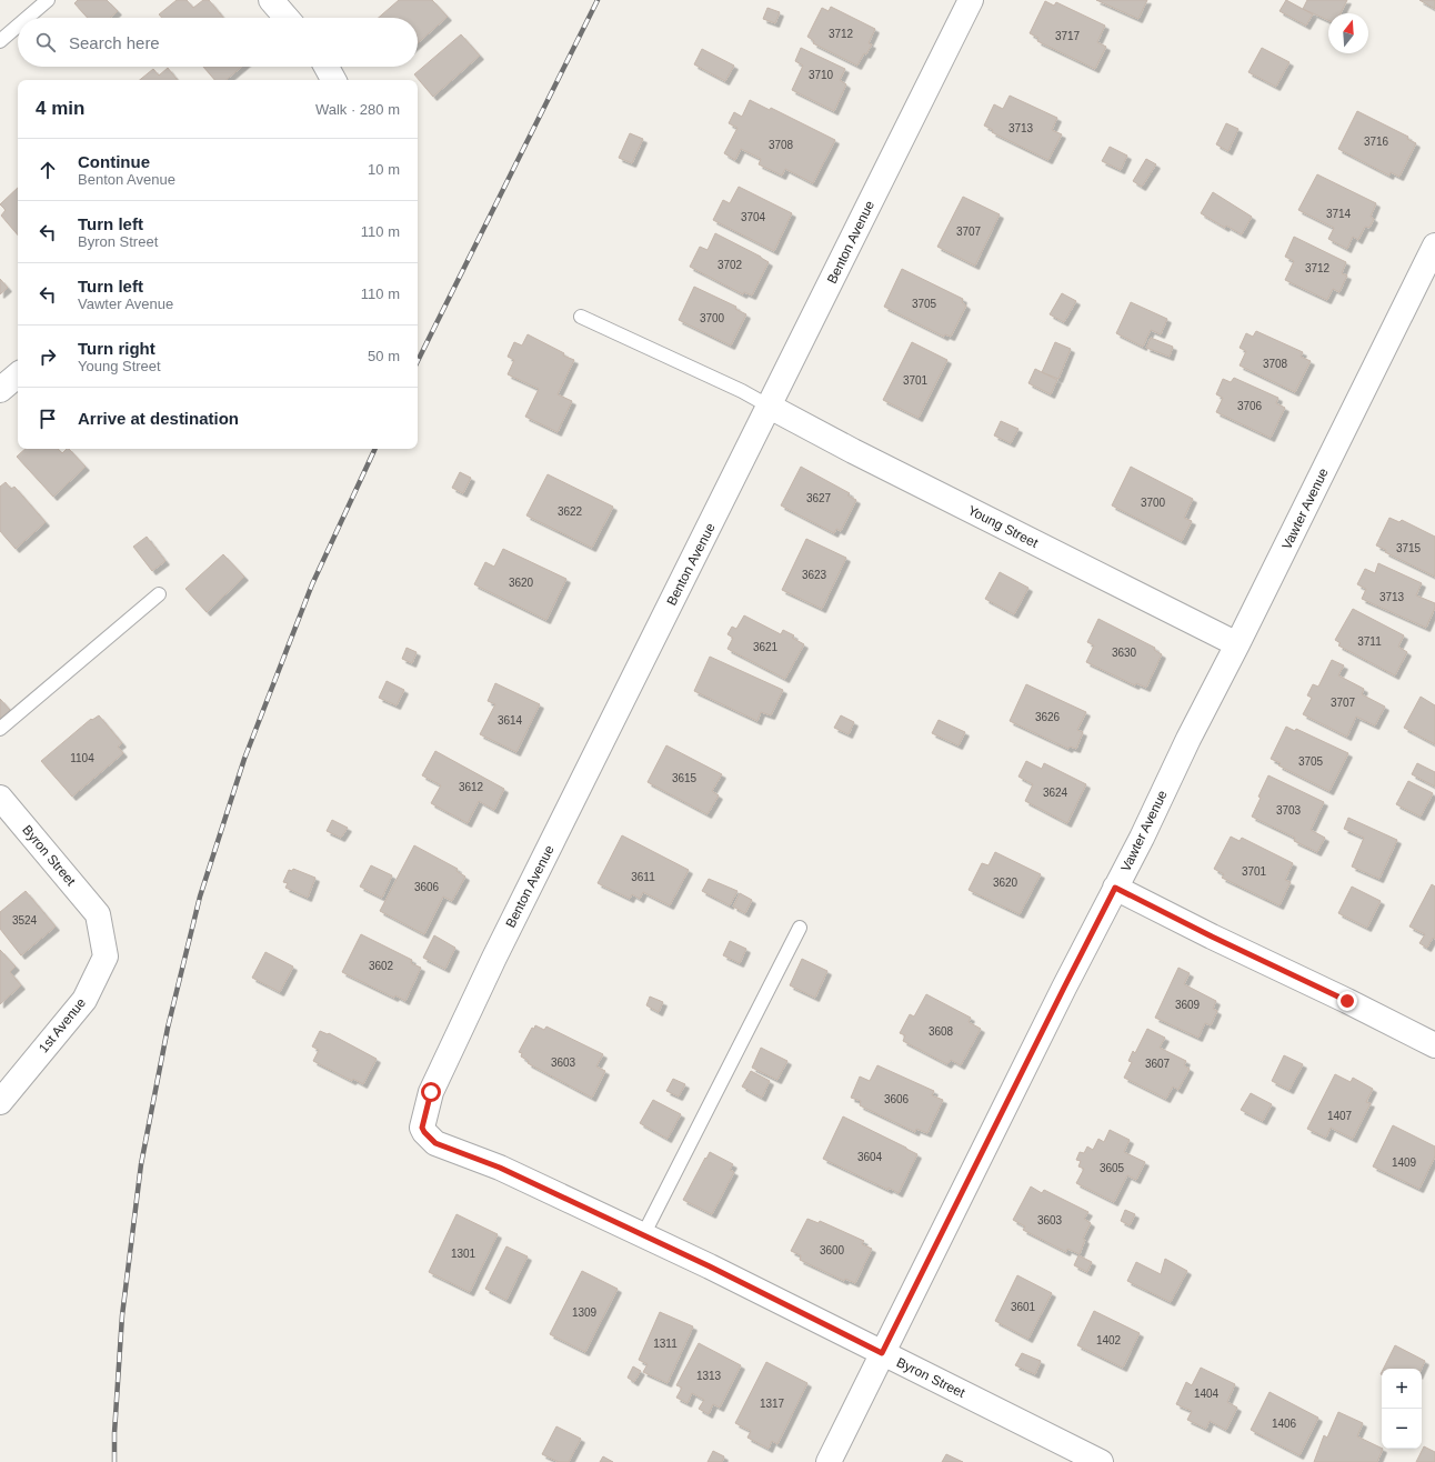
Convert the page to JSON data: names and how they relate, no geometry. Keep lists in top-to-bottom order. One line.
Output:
{"streets":{"street":["Benton Avenue","Vawter Avenue","Young Street","Byron Street","1st Avenue"]},"crossings":[["Benton Avenue","Young Street"],["Benton Avenue","Byron Street"],["Vawter Avenue","Young Street"],["Vawter Avenue","Byron Street"],["Byron Street","1st Avenue"]],"house_numbers":["3712","3717","3710","3713","3716","3708","3714","3704","3707","3702","3712","3705","3700","3708","3701","3706","3627","3700","3622","3715","3623","3620","3713","3711","3621","3630","3707","3626","3614","1104","3705","3615","3612","3624","3703","3701","3611","3620","3606","3524","3602","3609","3608","3603","3607","3606","1407","3604","1409","3605","3603","3600","1301","3601","1309","1402","1311","1313","1404","1317","1406"],"north":"top","page":{"search":"Search here","heading":["4 min","Walk · 280 m"],"list":[["Continue","Benton Avenue","10 m"],["Turn left","Byron Street","110 m"],["Turn left","Vawter Avenue","110 m"],["Turn right","Young Street","50 m"],"Arrive at destination"],"map_buttons":["+","−"]}}
